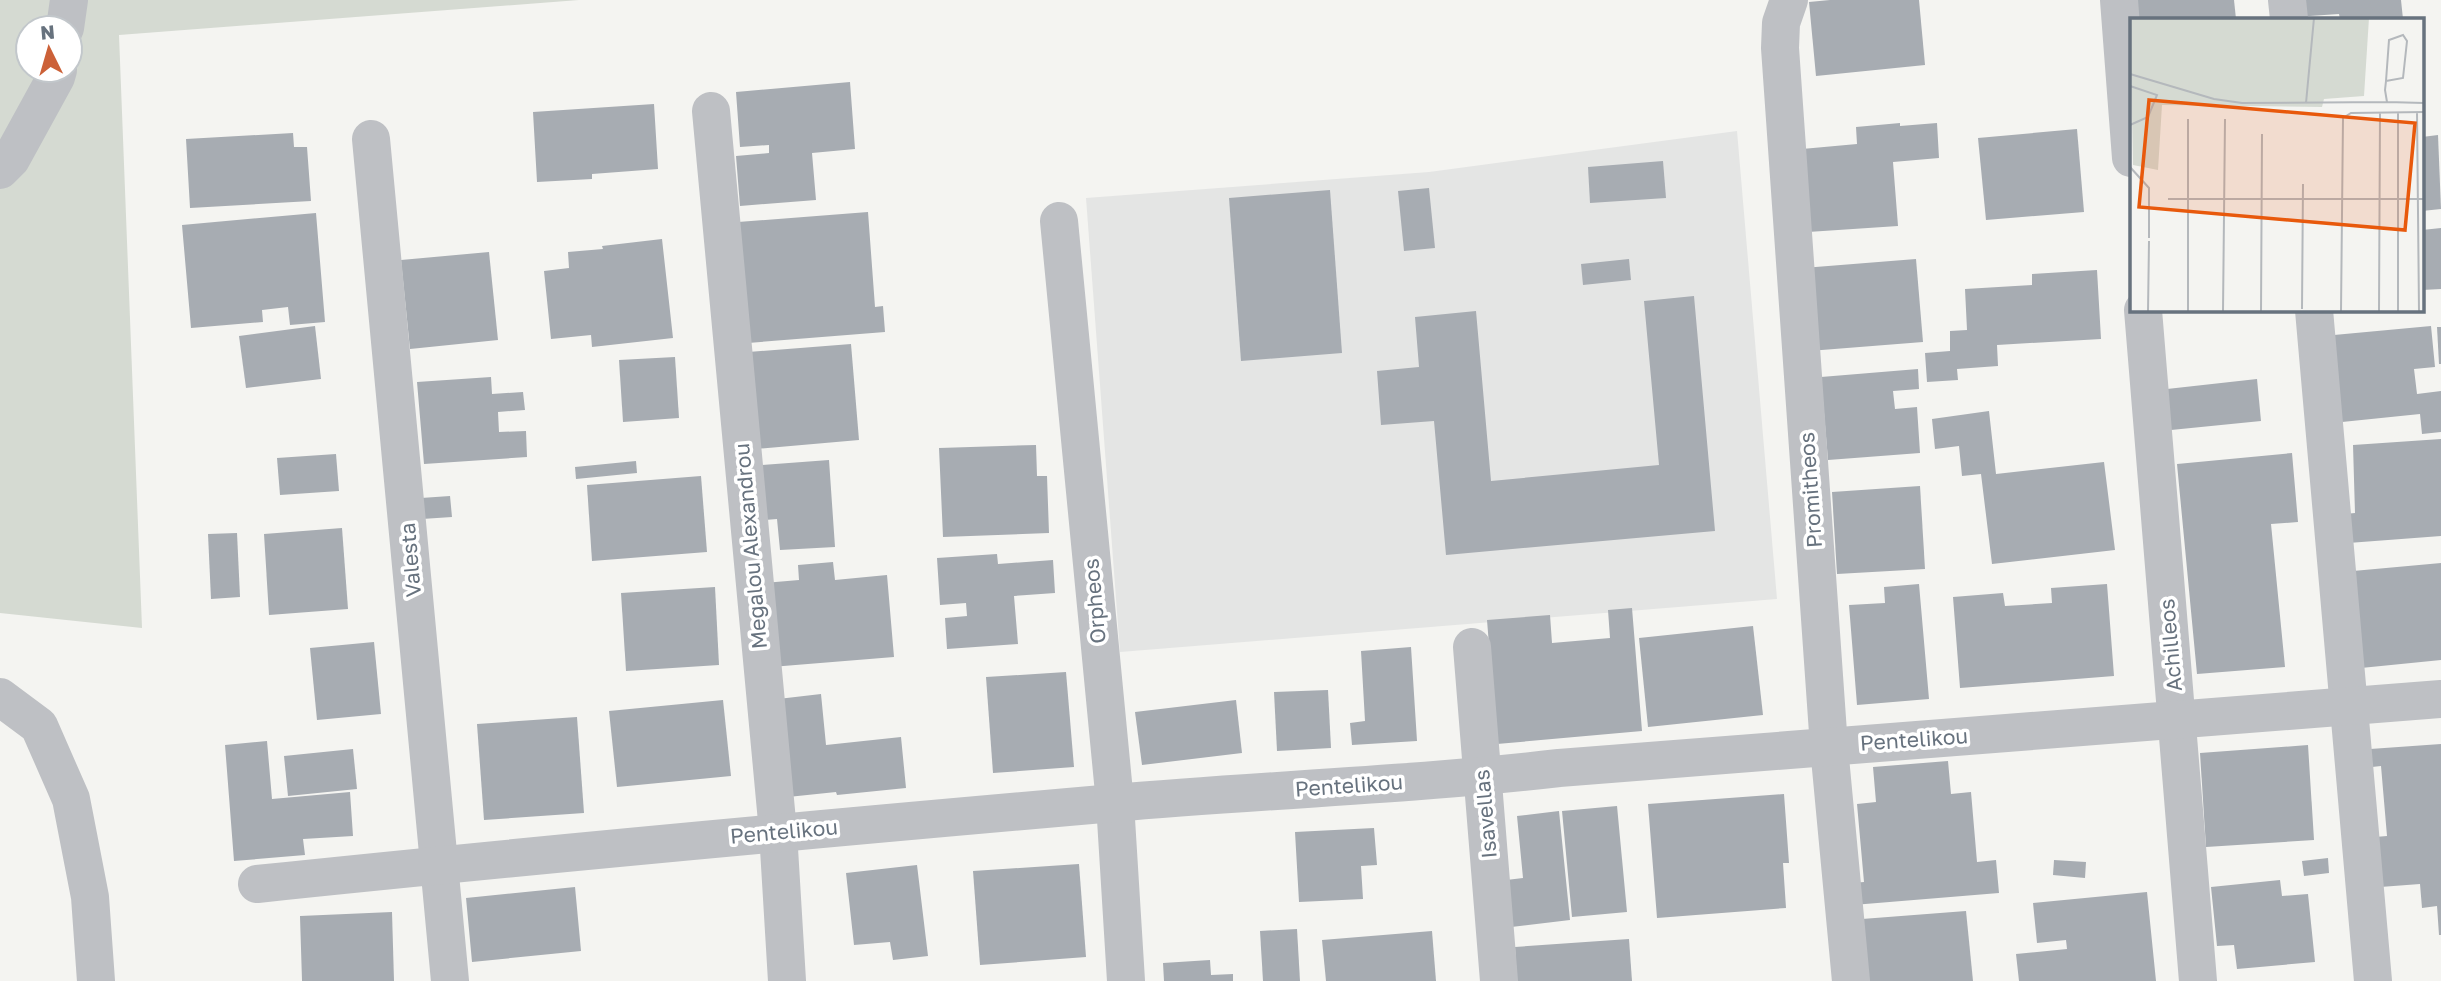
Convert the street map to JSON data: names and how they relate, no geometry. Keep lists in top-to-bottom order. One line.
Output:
{"streets":{"street":["Promitheos","Megalou Alexandrou","Valesta","Orpheos","Achilleos","Pentelikou","Isavellas"]},"crossings":[["Promitheos","Pentelikou"],["Megalou Alexandrou","Pentelikou"],["Valesta","Pentelikou"],["Orpheos","Pentelikou"],["Achilleos","Pentelikou"],["Pentelikou","Isavellas"]],"north":"top"}
